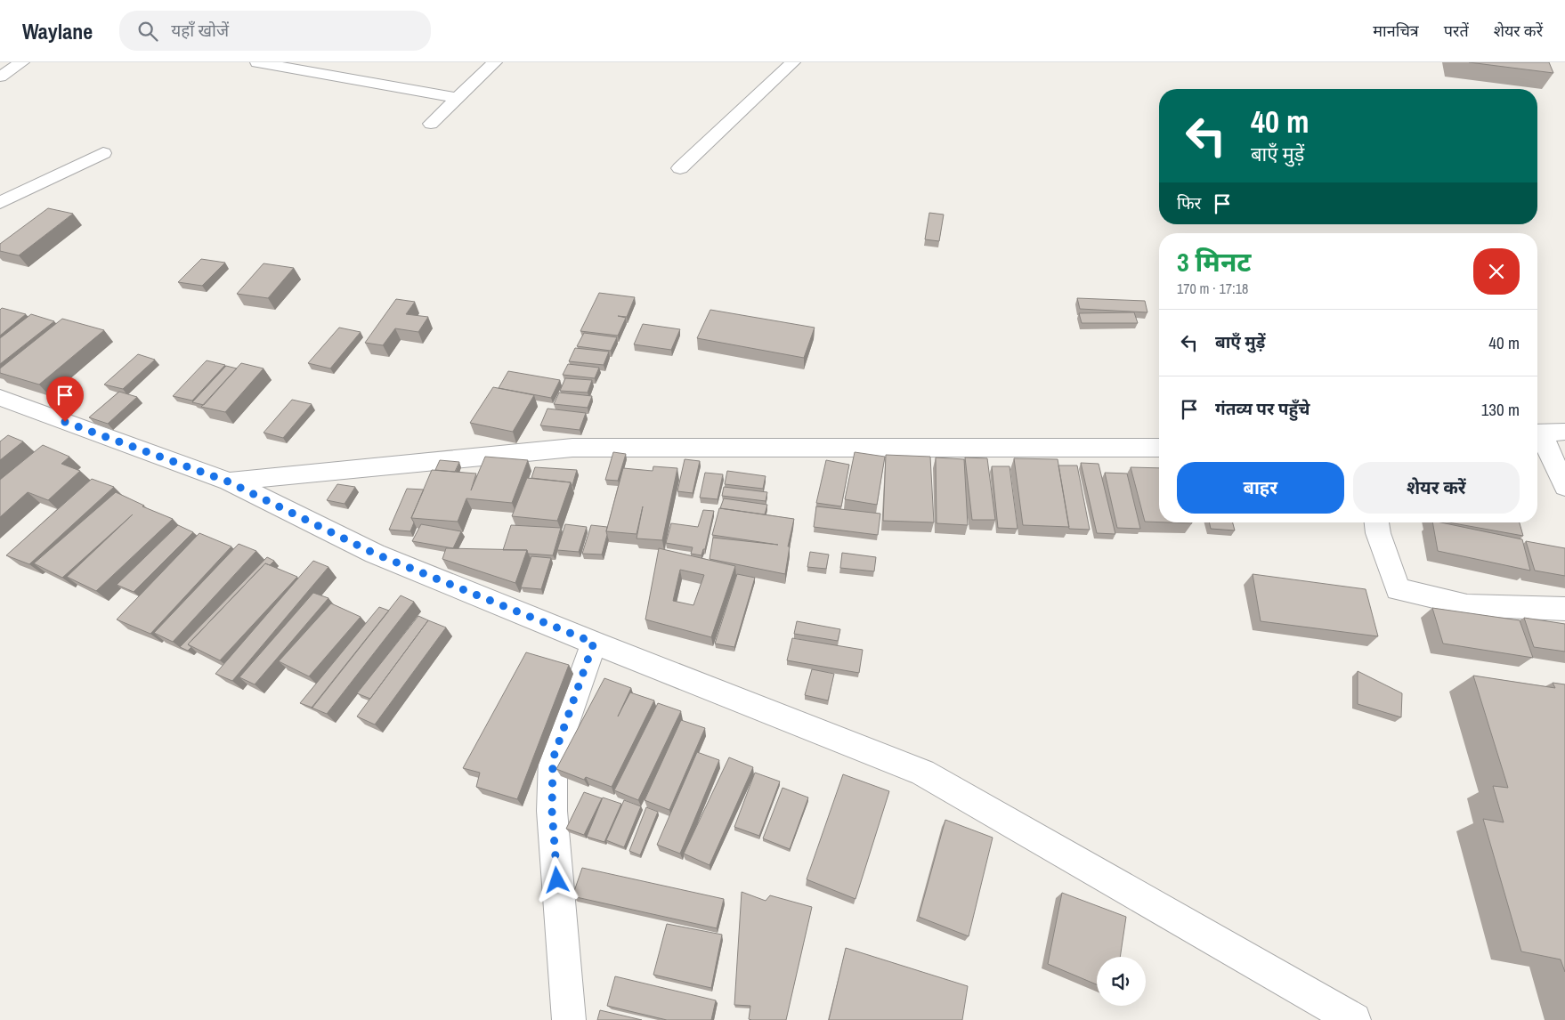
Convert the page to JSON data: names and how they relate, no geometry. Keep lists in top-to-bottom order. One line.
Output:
{"page":{"header":"Waylane","search":"यहाँ खोजें","nav":["मानचित्र","परतें","शेयर करें"],"turn":["40 m","बाएँ मुड़ें"],"then":"फिर","heading":["3 मिनट","170 m · 17:18"],"list":[{"name":"बाएँ मुड़ें","value":"40 m"},{"name":"गंतव्य पर पहुँचे","value":"130 m"}],"buttons":["बाहर","शेयर करें"]}}
